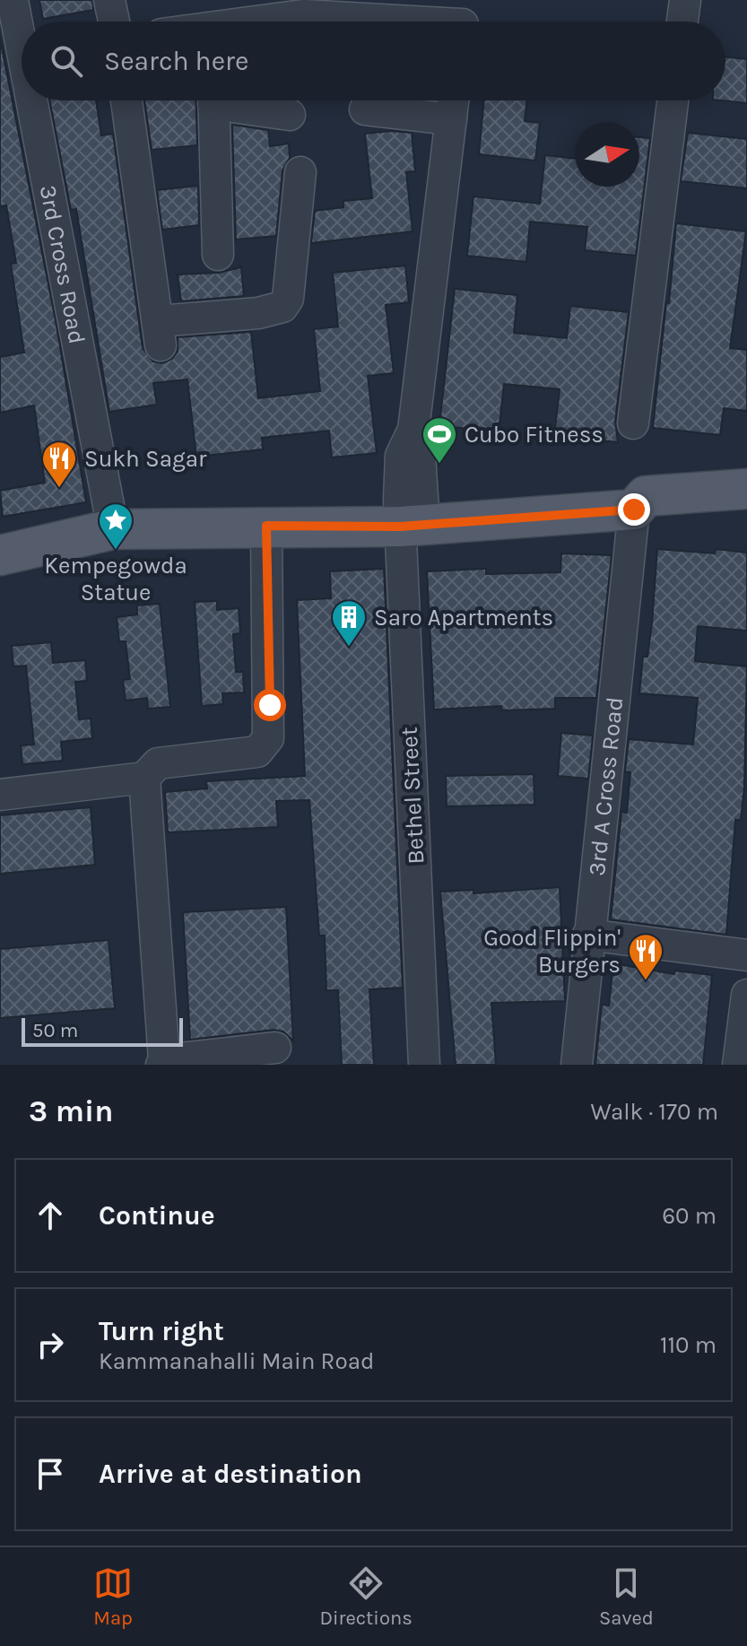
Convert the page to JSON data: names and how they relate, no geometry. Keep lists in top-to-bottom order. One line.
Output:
{"streets":{"street":["3rd Cross Road","3rd A Cross Road","Bethel Street"]},"places":{"sports":["Cubo Fitness"],"restaurant":["Sukh Sagar","Good Flippin' Burgers"],"place":["Kempegowda Statue"],"building":["Saro Apartments"]},"scale_bar":"50 m","north":"right","page":{"search":"Search here","scale":"50 m","heading":["3 min","Walk · 170 m"],"list":[["Continue","60 m"],["Turn right","Kammanahalli Main Road","110 m"],"Arrive at destination"],"nav":["Map","Directions","Saved"]}}
